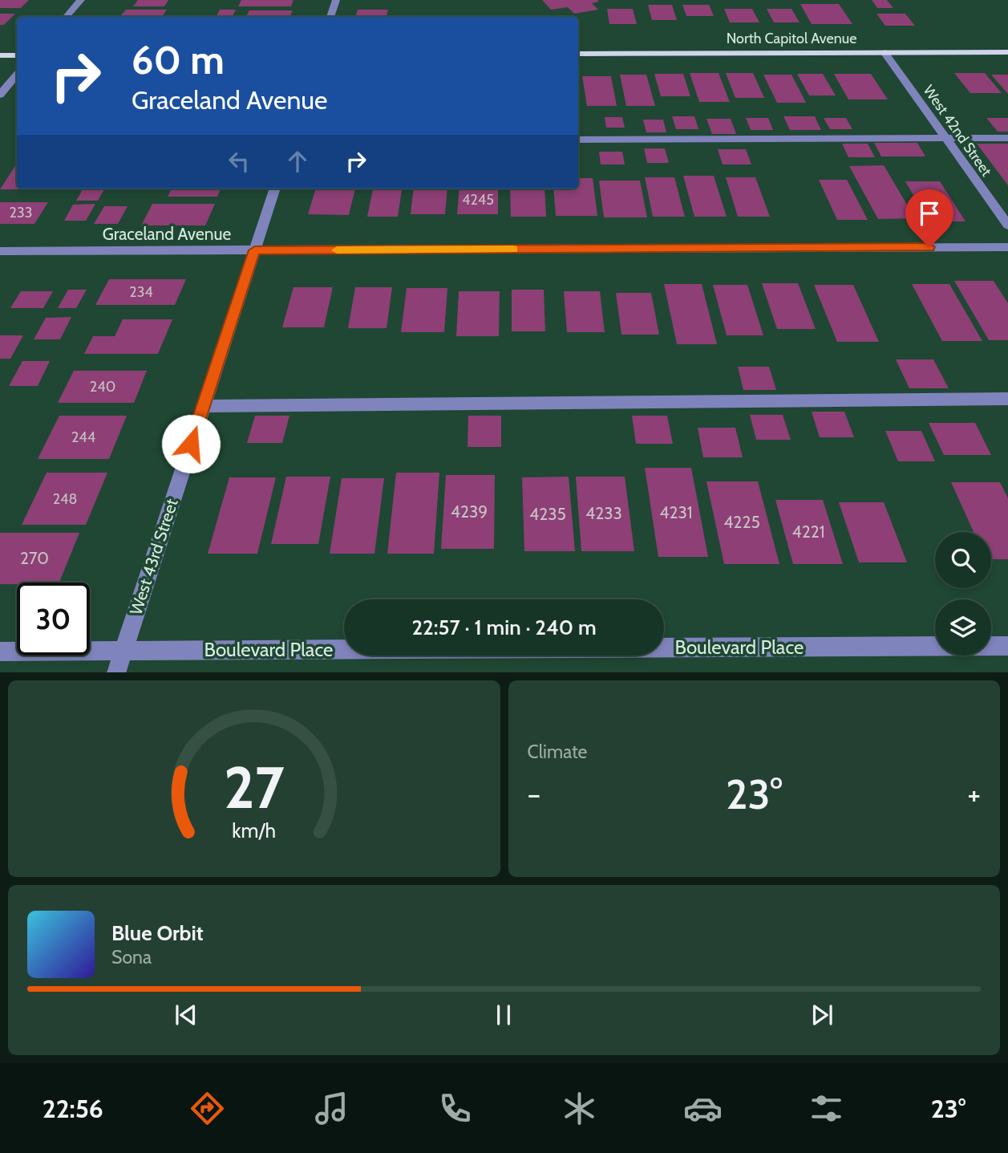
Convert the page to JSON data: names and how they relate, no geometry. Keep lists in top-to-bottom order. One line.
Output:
{"streets":{"main road":["North Capitol Avenue"],"street":["West 42nd Street","Graceland Avenue","West 43rd Street","Boulevard Place"]},"crossings":[["North Capitol Avenue","West 42nd Street"],["Graceland Avenue","West 43rd Street"],["West 43rd Street","Boulevard Place"]],"house_numbers":["4245","233","234","240","244","248","4239","4231","4233","4235","4225","4221","270"],"page":{"turn":["60 m","Graceland Avenue"],"limit":"30","trip":"22:57 · 1 min · 240 m","tile":"Climate","heat":["−","23°","+"],"song":["Blue Orbit","Sona"],"tabs":["22:56","23°"],"gauge":["27","km/h"]}}
